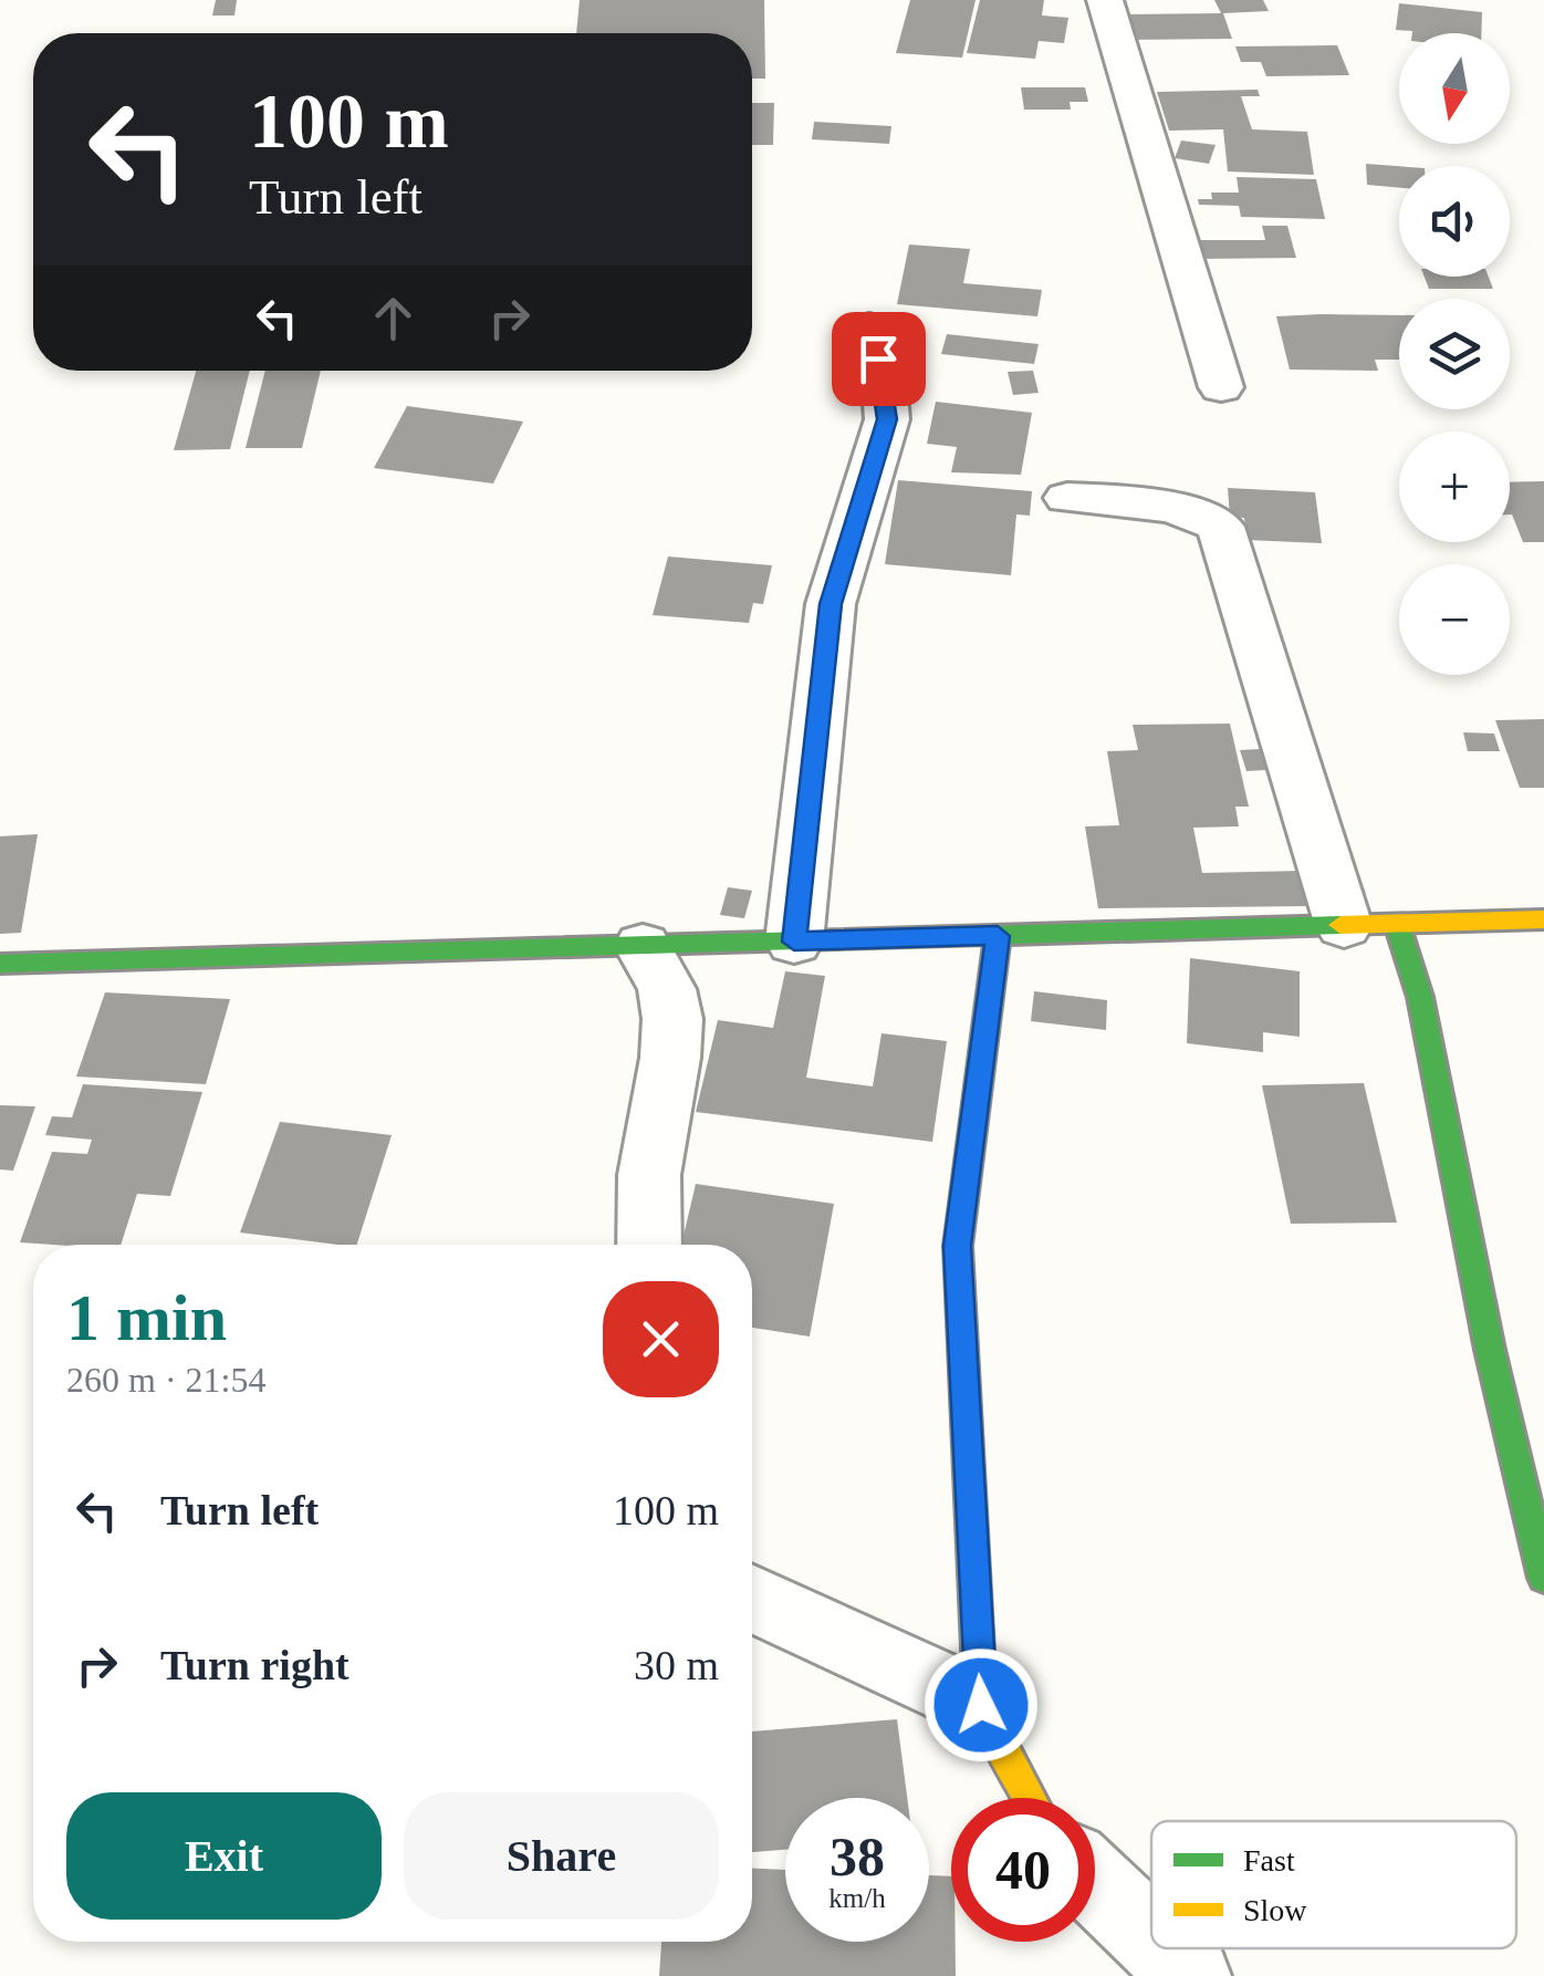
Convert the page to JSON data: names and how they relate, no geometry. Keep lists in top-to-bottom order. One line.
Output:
{"legend":["Fast","Slow"],"north":"bottom","page":{"map_buttons":["+","−"],"turn":["100 m","Turn left"],"heading":["1 min","260 m · 21:54"],"list":[{"name":"Turn left","value":"100 m"},{"name":"Turn right","value":"30 m"}],"buttons":["Exit","Share"],"speed":"38 km/h","limit":"40"}}
